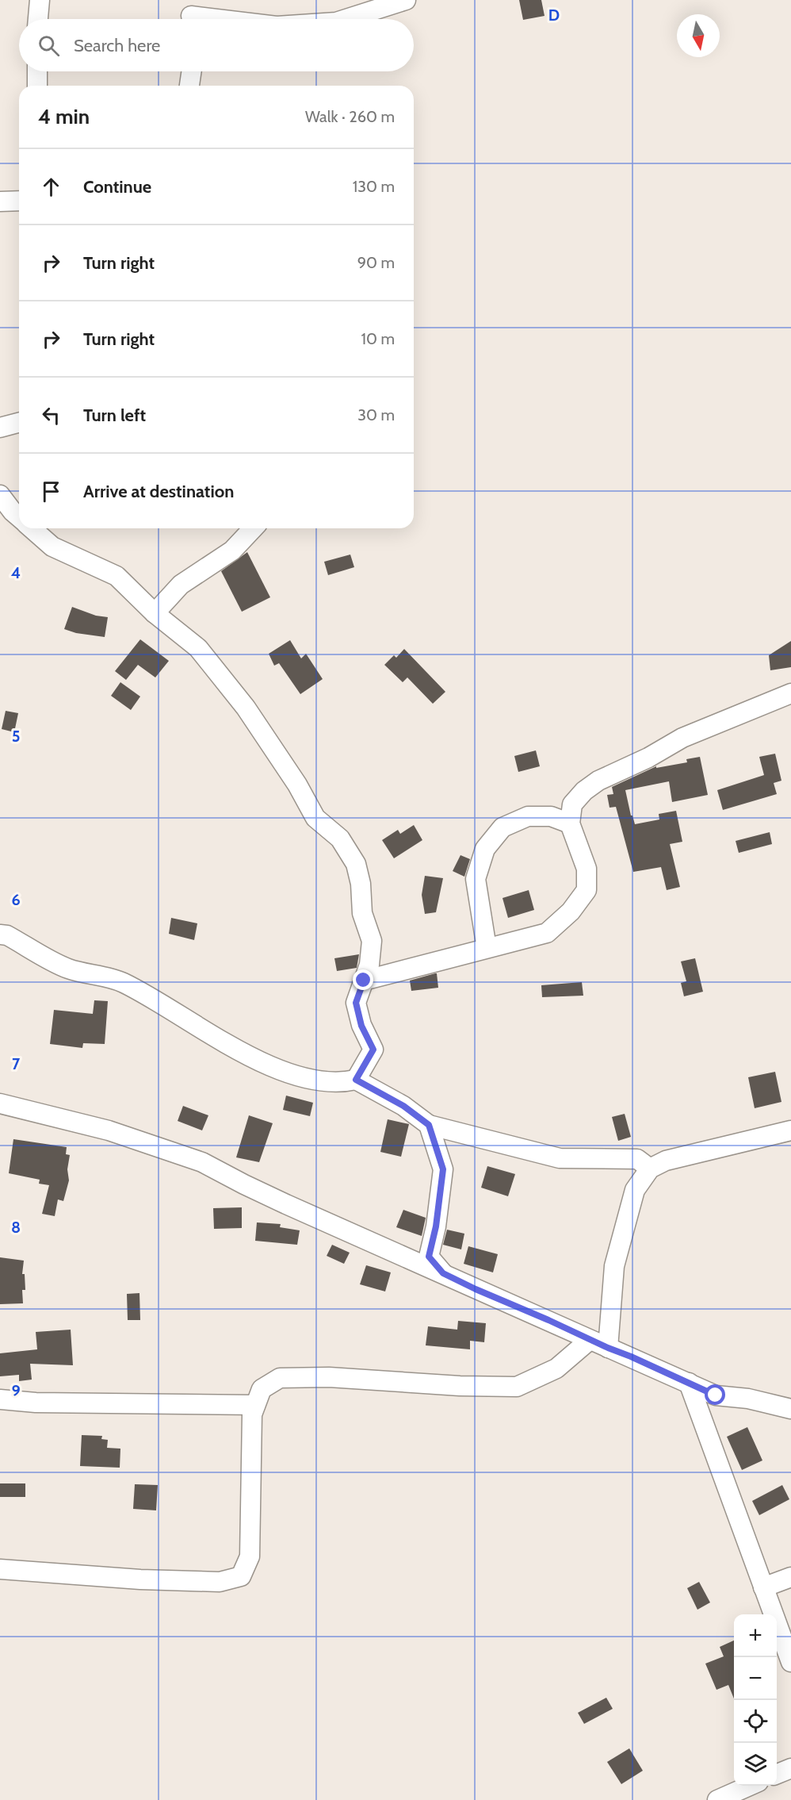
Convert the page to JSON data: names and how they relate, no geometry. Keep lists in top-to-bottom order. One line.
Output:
{"north":"bottom","page":{"search":"Search here","heading":["4 min","Walk · 260 m"],"list":[["Continue","130 m"],["Turn right","90 m"],["Turn right","10 m"],["Turn left","30 m"],"Arrive at destination"],"map_buttons":["+","−"]},"grid":{"columns":["D"],"rows":["4","5","6","7","8","9"]}}
